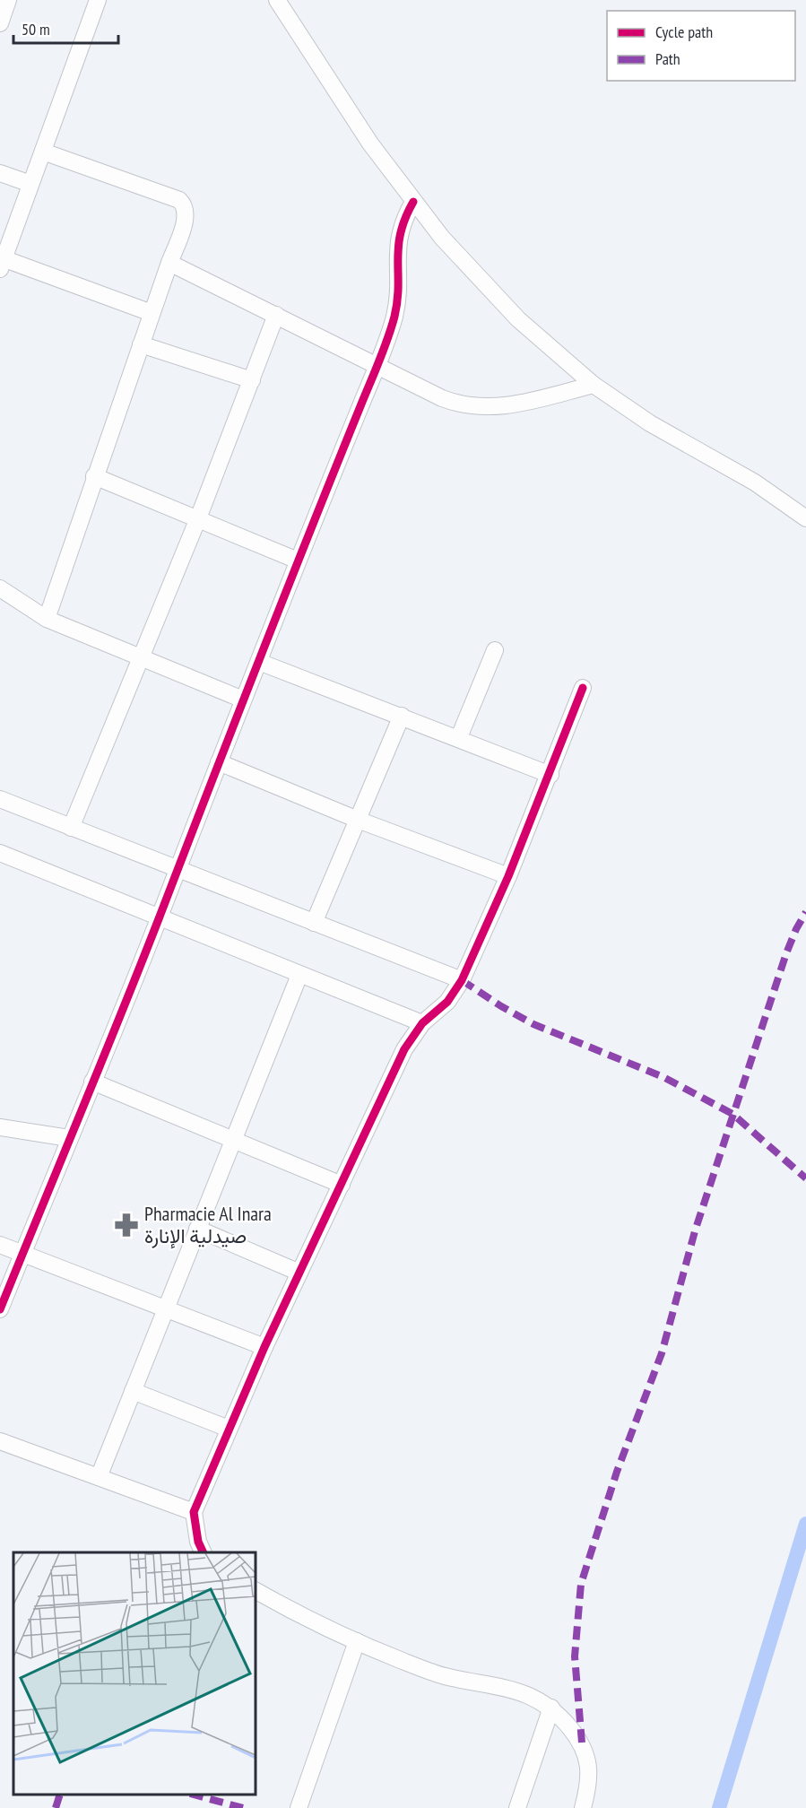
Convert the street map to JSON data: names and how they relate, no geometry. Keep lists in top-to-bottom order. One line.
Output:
{"places":{"pharmacy":["Pharmacie Al Inara صيدلية الإنارة"]},"legend":["Cycle path","Path"],"scale_bar":"50 m"}
